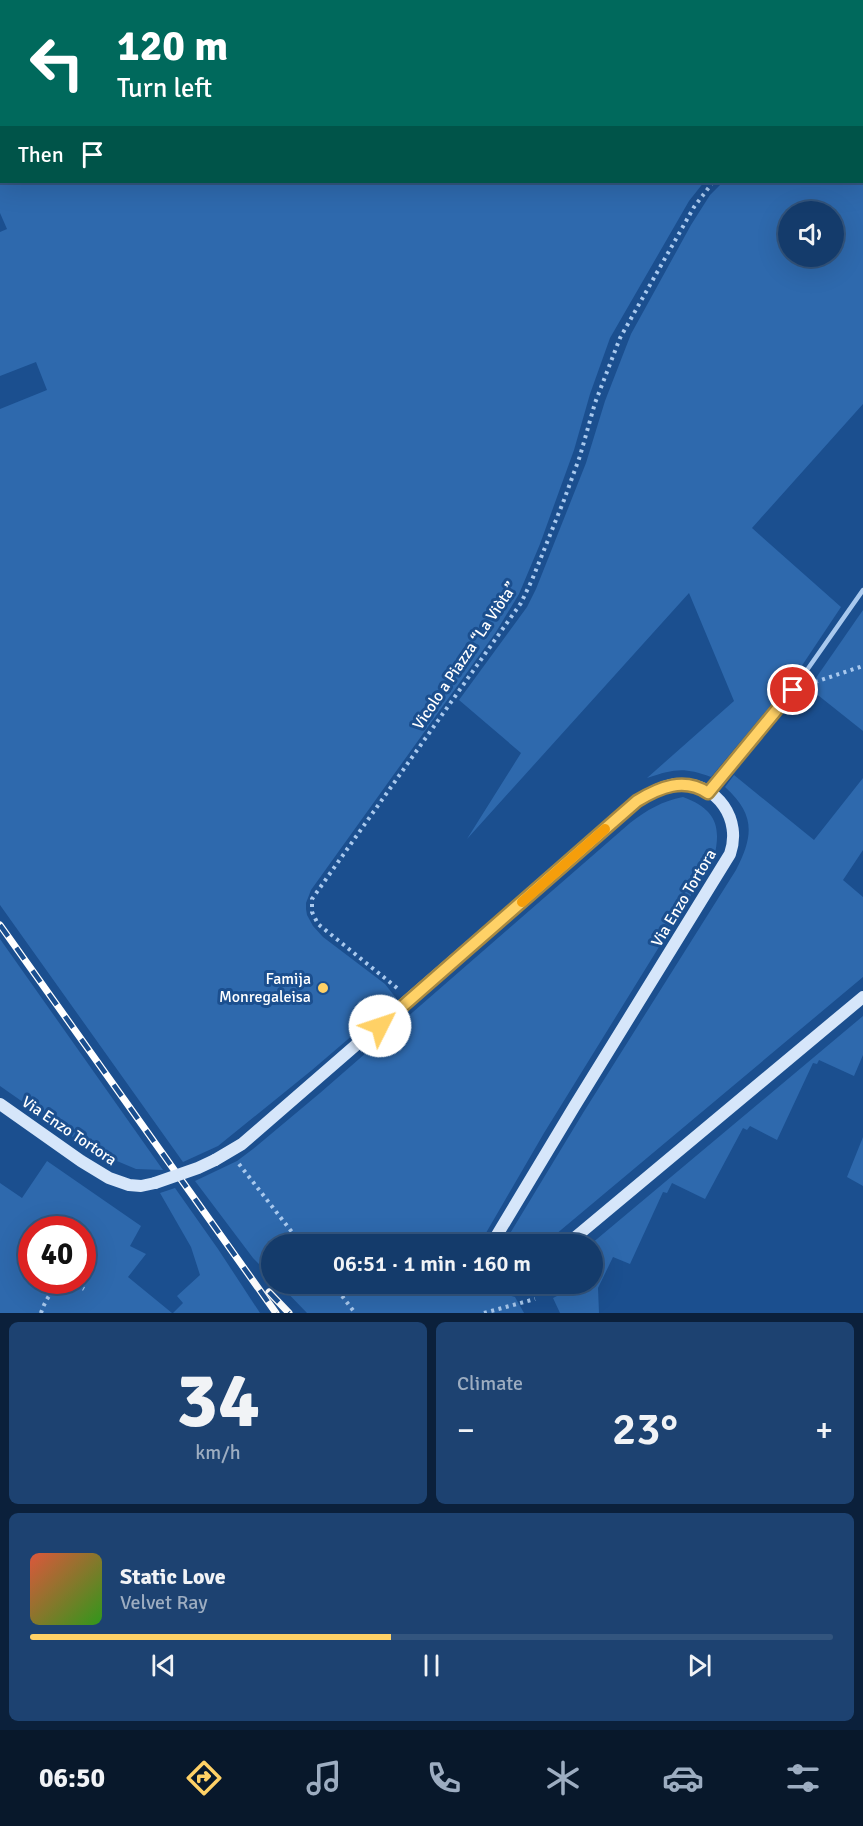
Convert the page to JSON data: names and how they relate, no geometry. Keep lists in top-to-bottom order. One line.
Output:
{"streets":{"street":["Via Enzo Tortora"],"path":["Vicolo a Piazza “La Viòta”"]},"crossings":[["Vicolo a Piazza “La Viòta”","Via Enzo Tortora"]],"places":["Famija Monregaleisa"],"page":{"turn":["120 m","Turn left"],"then":"Then","limit":"40","trip":"06:51 · 1 min · 160 m","tile":[["34","km/h"],"Climate"],"heat":["−","23°","+"],"song":["Static Love","Velvet Ray"],"tabs":"06:50"}}
